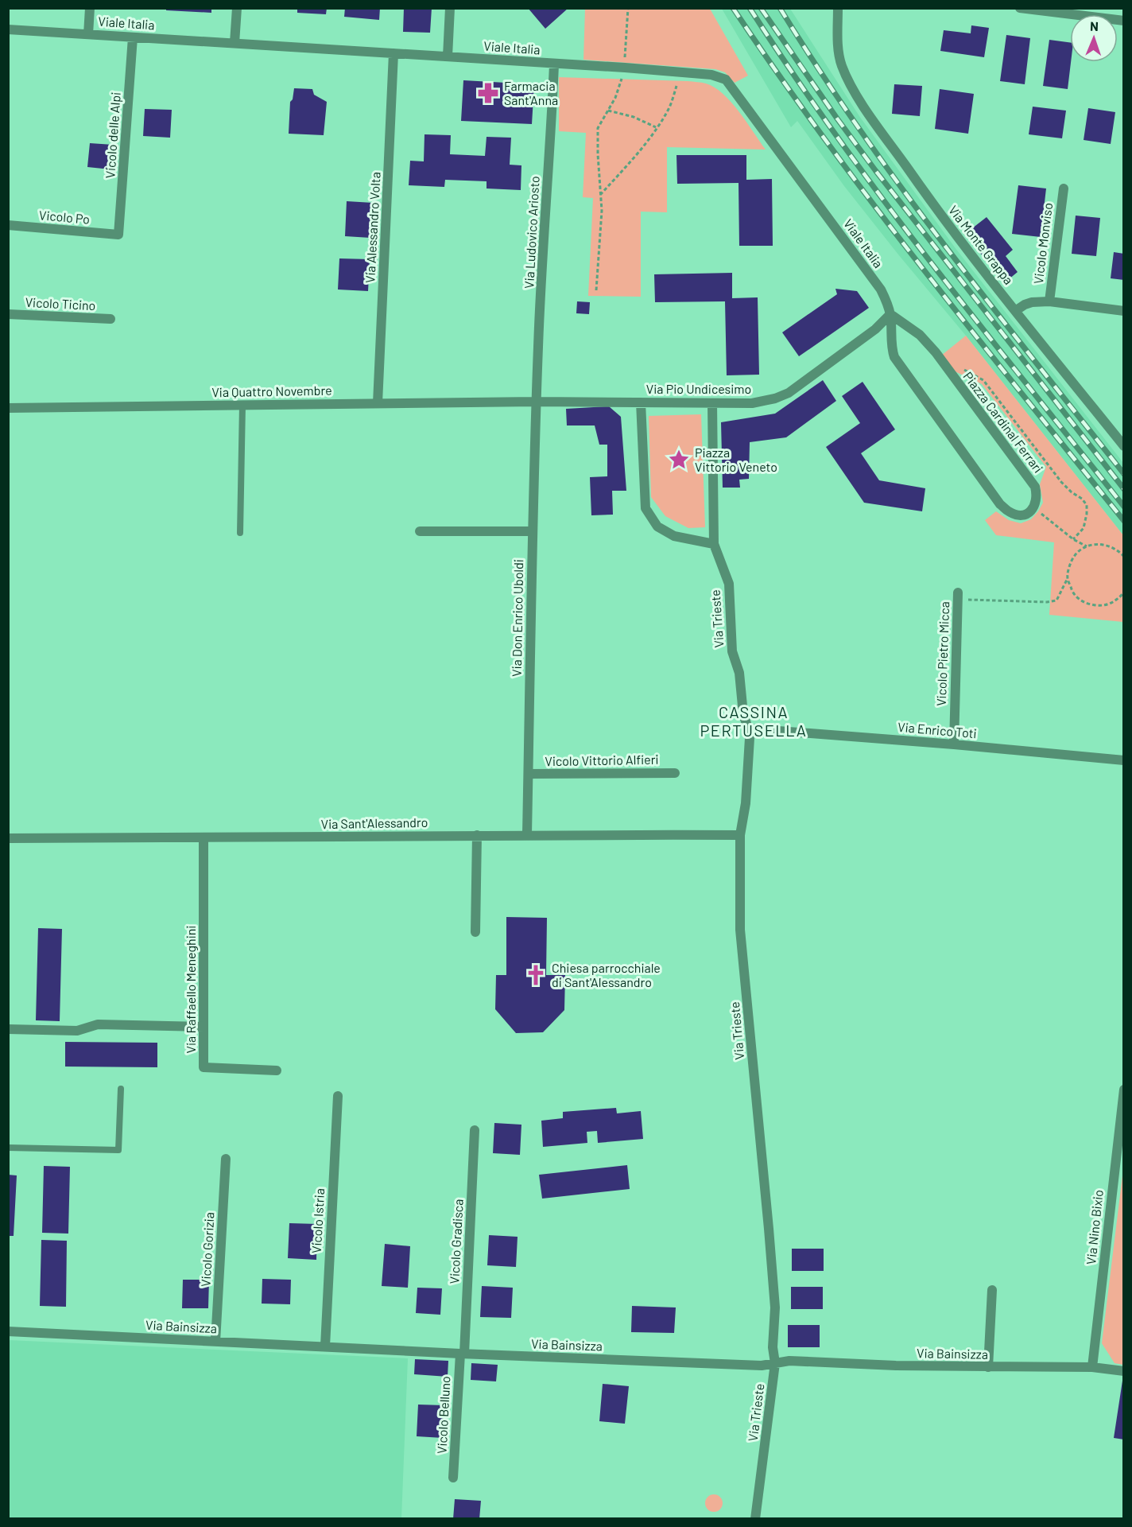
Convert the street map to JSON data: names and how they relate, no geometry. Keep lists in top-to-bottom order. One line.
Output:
{"streets":{"street":["Viale Italia","Vicolo delle Alpi","Vicolo Po","Via Alessandro Volta","Via Ludovico Ariosto","Vicolo Monviso","Via Monte Grappa","Vicolo Ticino","Via Pio Undicesimo","Via Quattro Novembre","Piazza Cardinal Ferrari","Via Don Enrico Uboldi","Via Trieste","Vicolo Pietro Micca","Via Enrico Toti","Vicolo Vittorio Alfieri","Via Sant'Alessandro","Via Raffaello Meneghini","Vicolo Istria","Via Nino Bixio","Vicolo Gradisca","Vicolo Gorizia","Via Bainsizza","Vicolo Belluno"]},"crossings":[["Viale Italia","Vicolo delle Alpi"],["Viale Italia","Via Alessandro Volta"],["Viale Italia","Via Ludovico Ariosto"],["Viale Italia","Via Pio Undicesimo"],["Viale Italia","Piazza Cardinal Ferrari"],["Vicolo delle Alpi","Vicolo Po"],["Via Alessandro Volta","Via Quattro Novembre"],["Via Ludovico Ariosto","Via Pio Undicesimo"],["Via Ludovico Ariosto","Via Quattro Novembre"],["Via Ludovico Ariosto","Via Don Enrico Uboldi"],["Via Pio Undicesimo","Via Quattro Novembre"],["Via Pio Undicesimo","Piazza Cardinal Ferrari"],["Via Pio Undicesimo","Via Don Enrico Uboldi"],["Via Quattro Novembre","Via Don Enrico Uboldi"],["Via Don Enrico Uboldi","Vicolo Vittorio Alfieri"],["Via Don Enrico Uboldi","Via Sant'Alessandro"],["Via Trieste","Via Enrico Toti"],["Via Trieste","Via Sant'Alessandro"],["Via Trieste","Via Bainsizza"],["Vicolo Pietro Micca","Via Enrico Toti"],["Via Sant'Alessandro","Via Raffaello Meneghini"],["Vicolo Istria","Via Bainsizza"],["Via Nino Bixio","Via Bainsizza"],["Vicolo Gradisca","Via Bainsizza"],["Vicolo Gradisca","Vicolo Belluno"],["Vicolo Gorizia","Via Bainsizza"],["Via Bainsizza","Vicolo Belluno"]],"districts":["CASSINA PERTUSELLA"],"places":{"pharmacy":["Farmacia Sant'Anna"],"place":["Piazza Vittorio Veneto"],"church":["Chiesa parrocchiale di Sant'Alessandro"]},"north":"top"}
